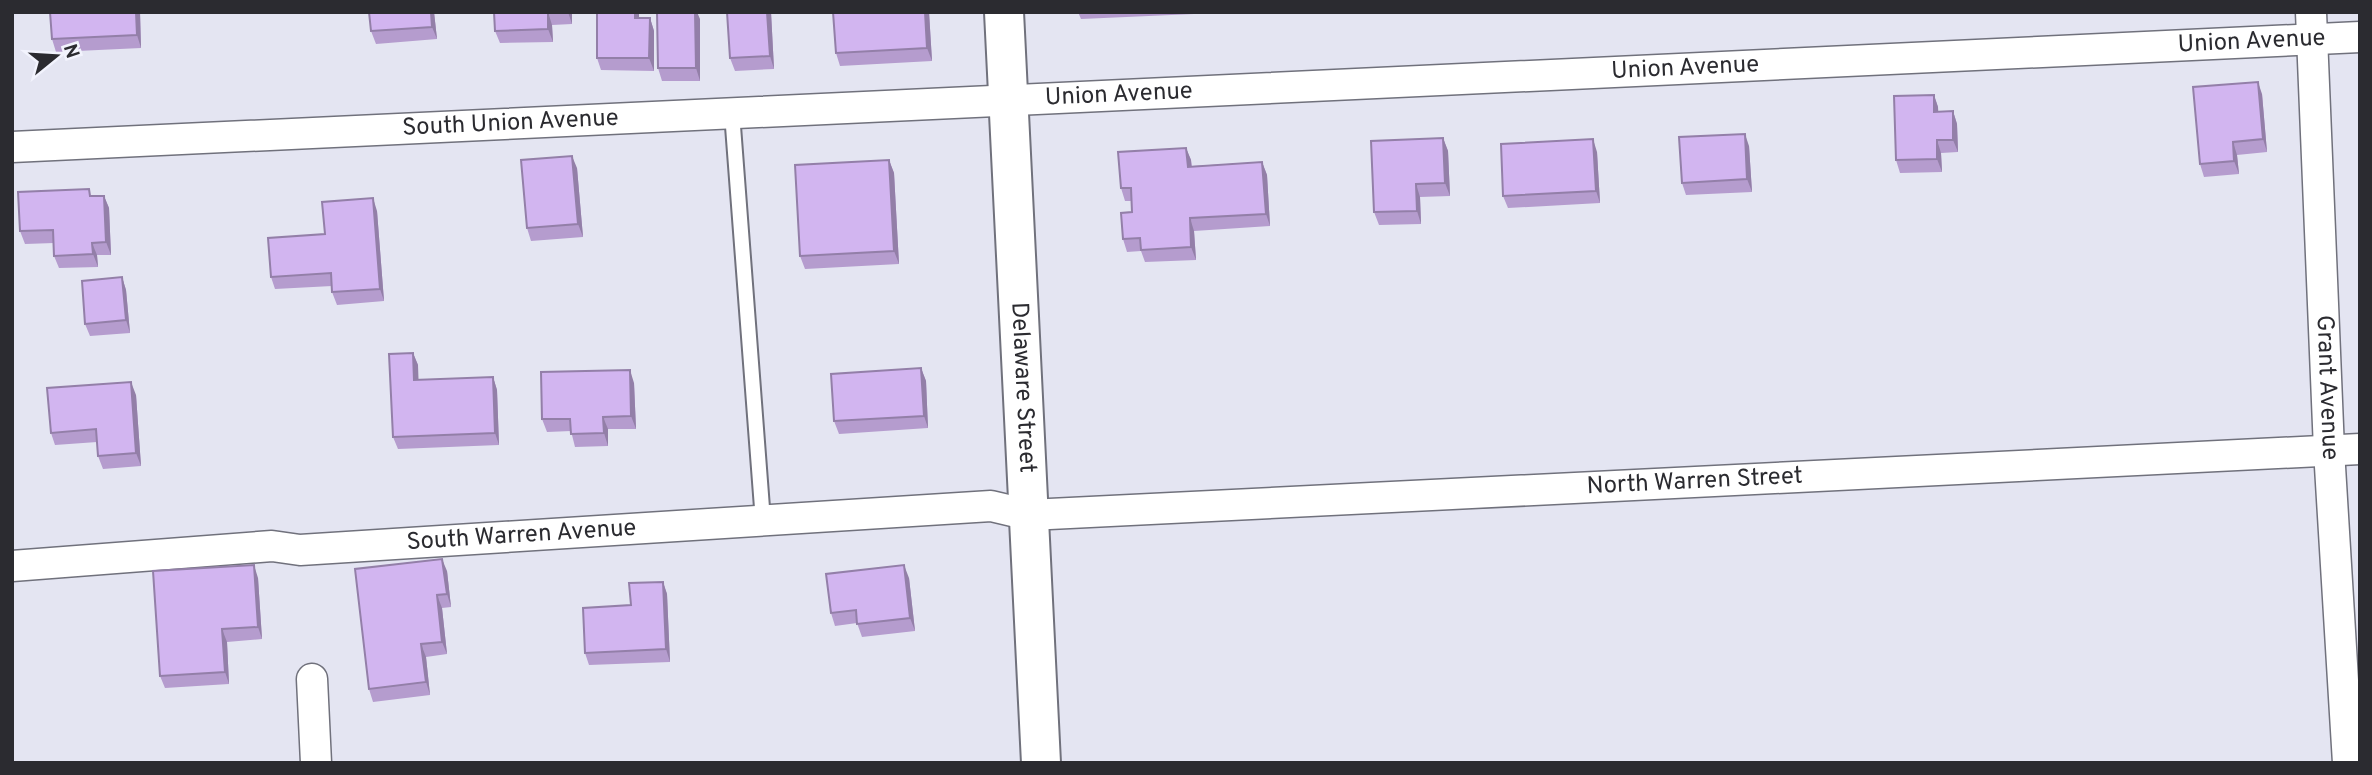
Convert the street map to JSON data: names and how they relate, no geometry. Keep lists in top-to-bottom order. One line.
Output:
{"streets":{"main road":["Delaware Street"],"street":["Union Avenue","South Union Avenue","Grant Avenue","North Warren Street","South Warren Avenue"]},"crossings":[["Union Avenue","South Union Avenue"],["Union Avenue","Delaware Street"],["Union Avenue","Grant Avenue"],["South Union Avenue","Delaware Street"],["Delaware Street","North Warren Street"],["Delaware Street","South Warren Avenue"],["Grant Avenue","North Warren Street"],["North Warren Street","South Warren Avenue"]],"north":"right"}
